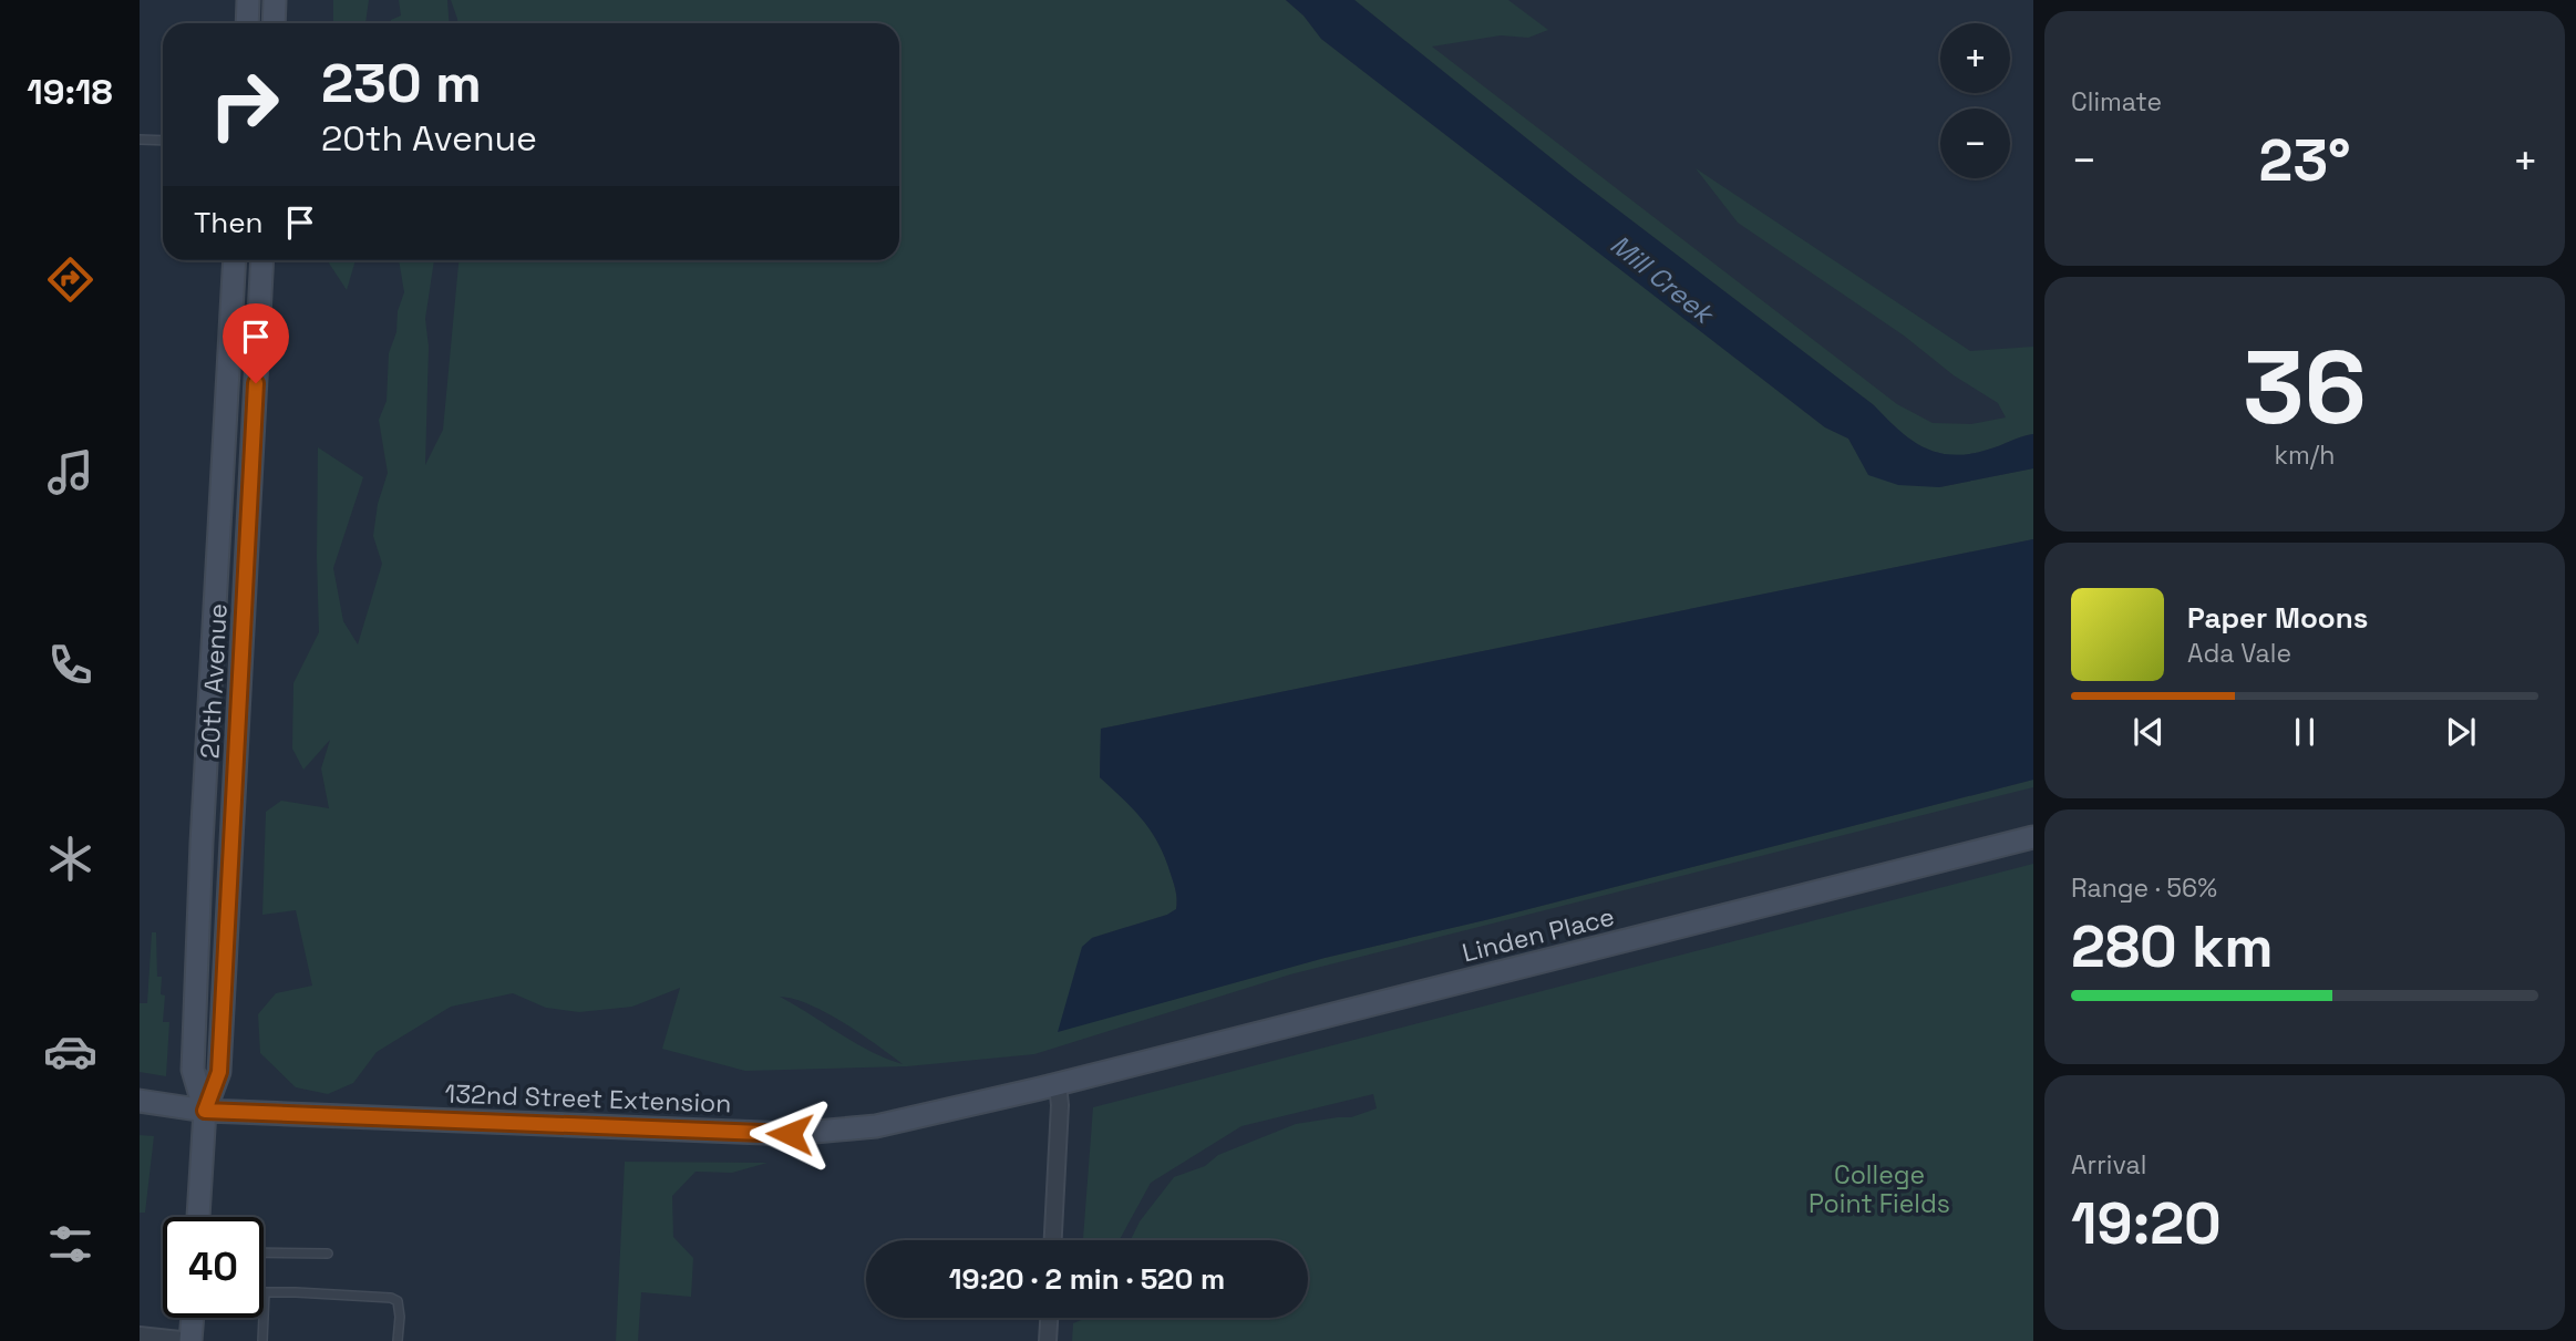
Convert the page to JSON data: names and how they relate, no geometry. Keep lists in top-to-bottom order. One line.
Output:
{"streets":{"street":["20th Avenue","Linden Place","132nd Street Extension"]},"crossings":[["20th Avenue","132nd Street Extension"],["Linden Place","132nd Street Extension"]],"water":["Mill Creek"],"parks":["College Point Fields"],"page":{"tabs":"19:18","tile":["Climate",["36","km/h"],["Range · 56%","280 km"],["Arrival","19:20"]],"map_buttons":["+","−"],"turn":["230 m","20th Avenue"],"heat":["−","23°","+"],"then":"Then","song":["Paper Moons","Ada Vale"],"limit":"40","trip":"19:20 · 2 min · 520 m"}}
